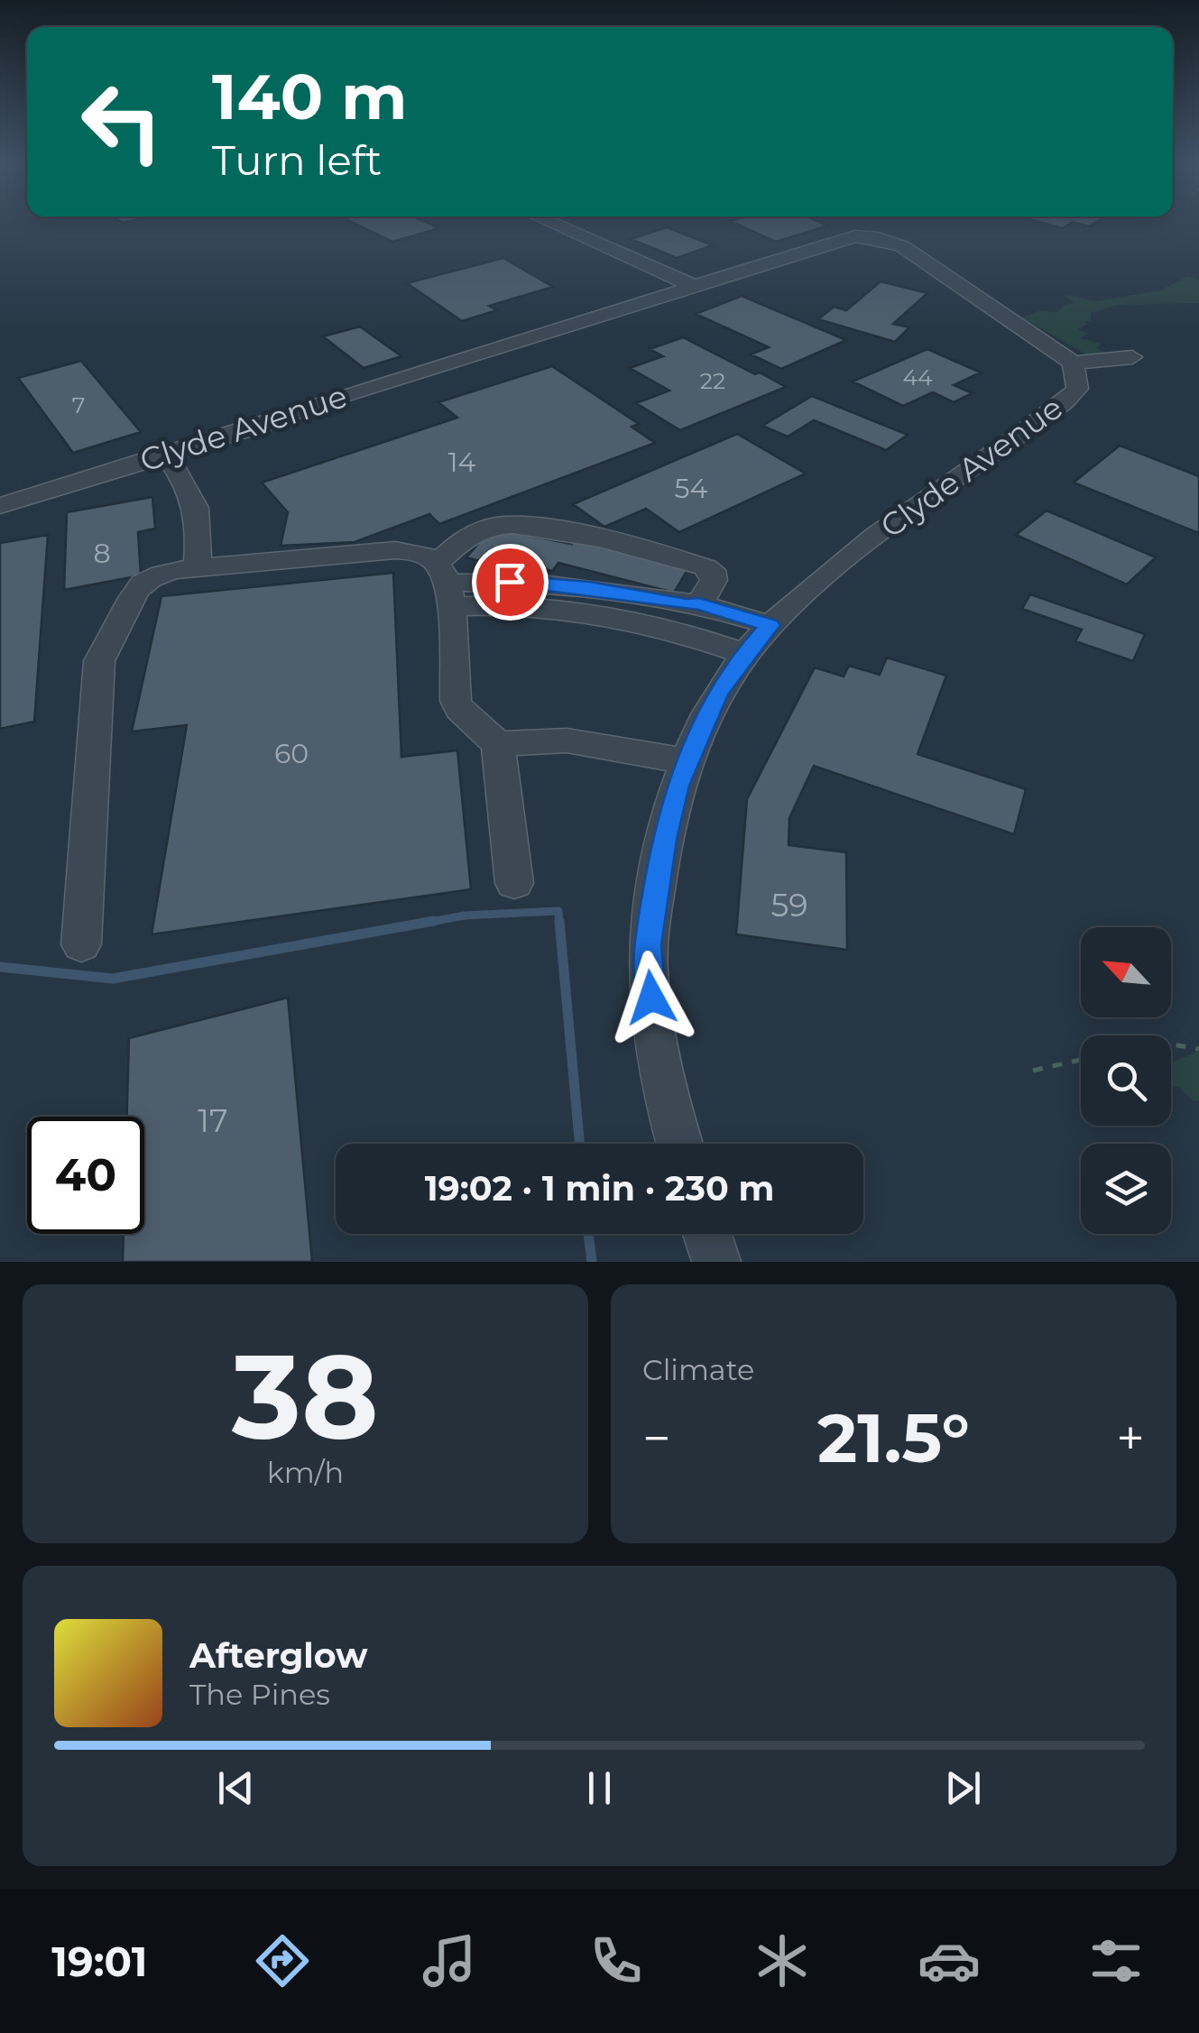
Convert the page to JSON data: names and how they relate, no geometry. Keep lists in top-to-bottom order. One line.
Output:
{"streets":{"street":["Clyde Avenue"]},"house_numbers":["44","22","7","14","54","8","60","59","17"],"north":"top left","page":{"turn":["140 m","Turn left"],"limit":"40","trip":"19:02 · 1 min · 230 m","tile":[["38","km/h"],"Climate"],"heat":["−","21.5°","+"],"song":["Afterglow","The Pines"],"tabs":"19:01"}}
